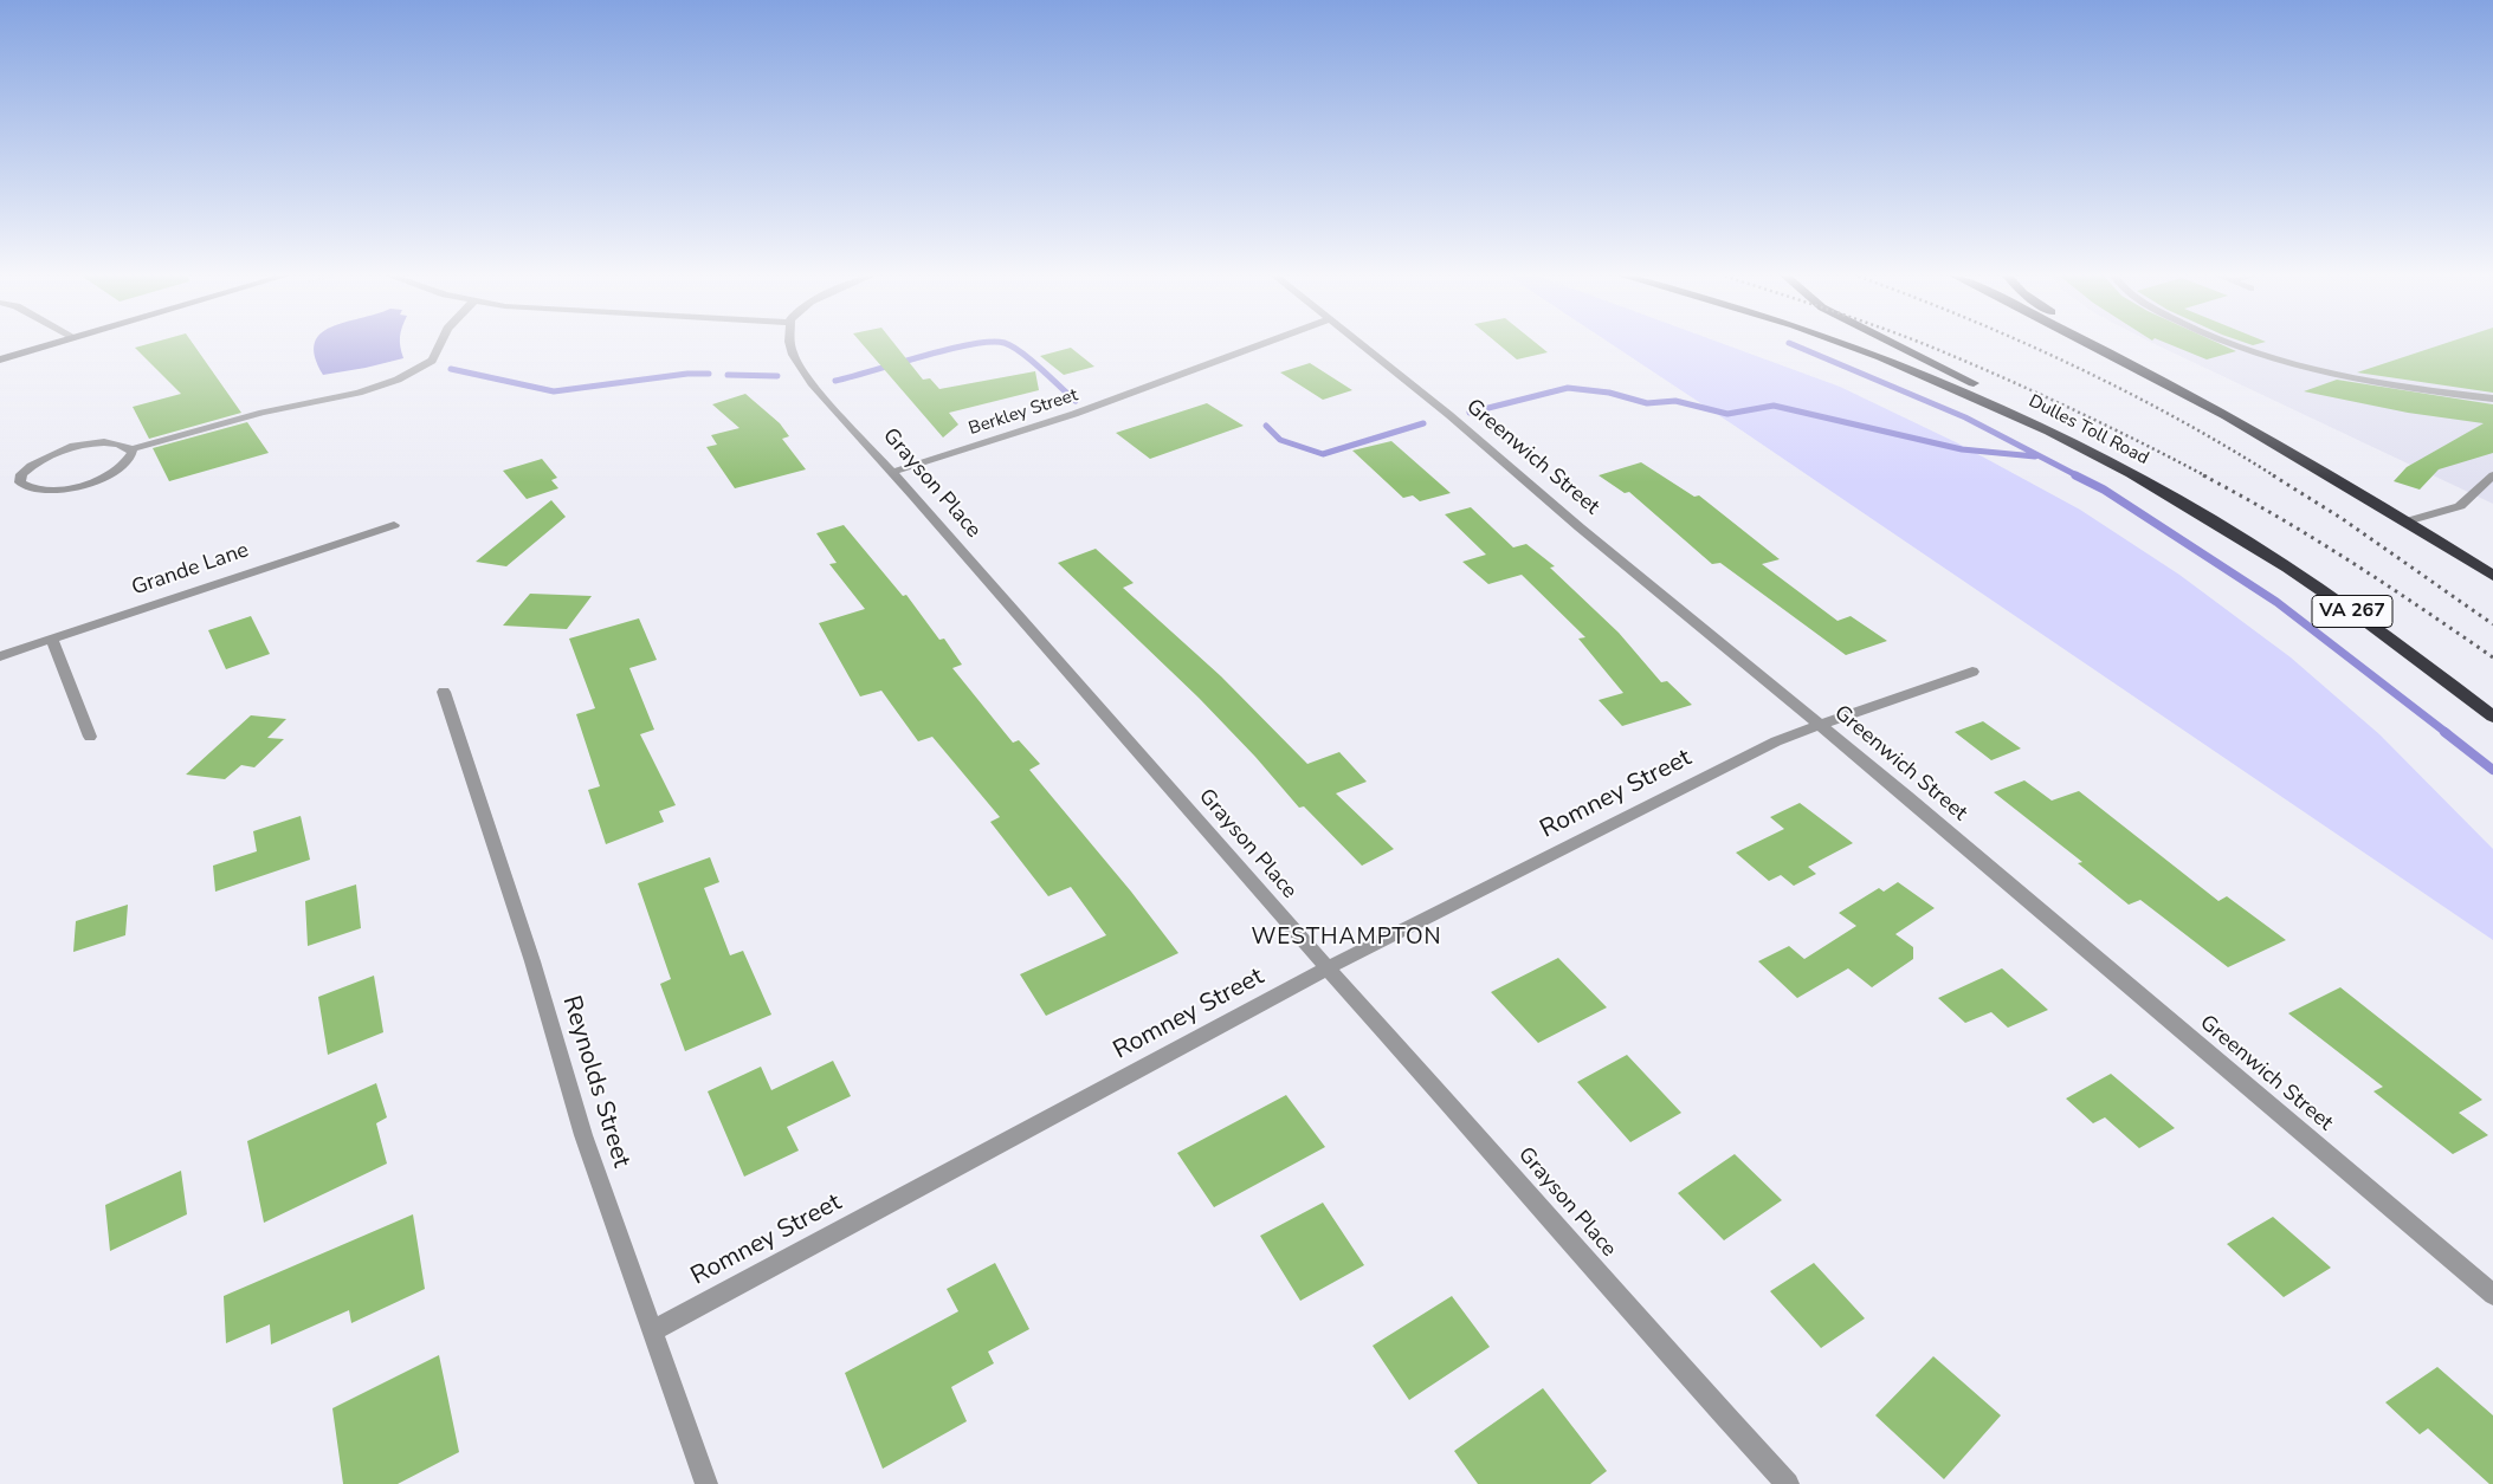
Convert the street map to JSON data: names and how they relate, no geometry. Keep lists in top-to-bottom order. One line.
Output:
{"streets":{"highway":["Dulles Toll Road","VA 267"],"street":["Berkley Street","Greenwich Street","Grayson Place","Grande Lane","Romney Street","Reynolds Street"]},"crossings":[["Berkley Street","Grayson Place"],["Greenwich Street","Romney Street"],["Grayson Place","Romney Street"],["Romney Street","Reynolds Street"]],"districts":["WESTHAMPTON"]}
